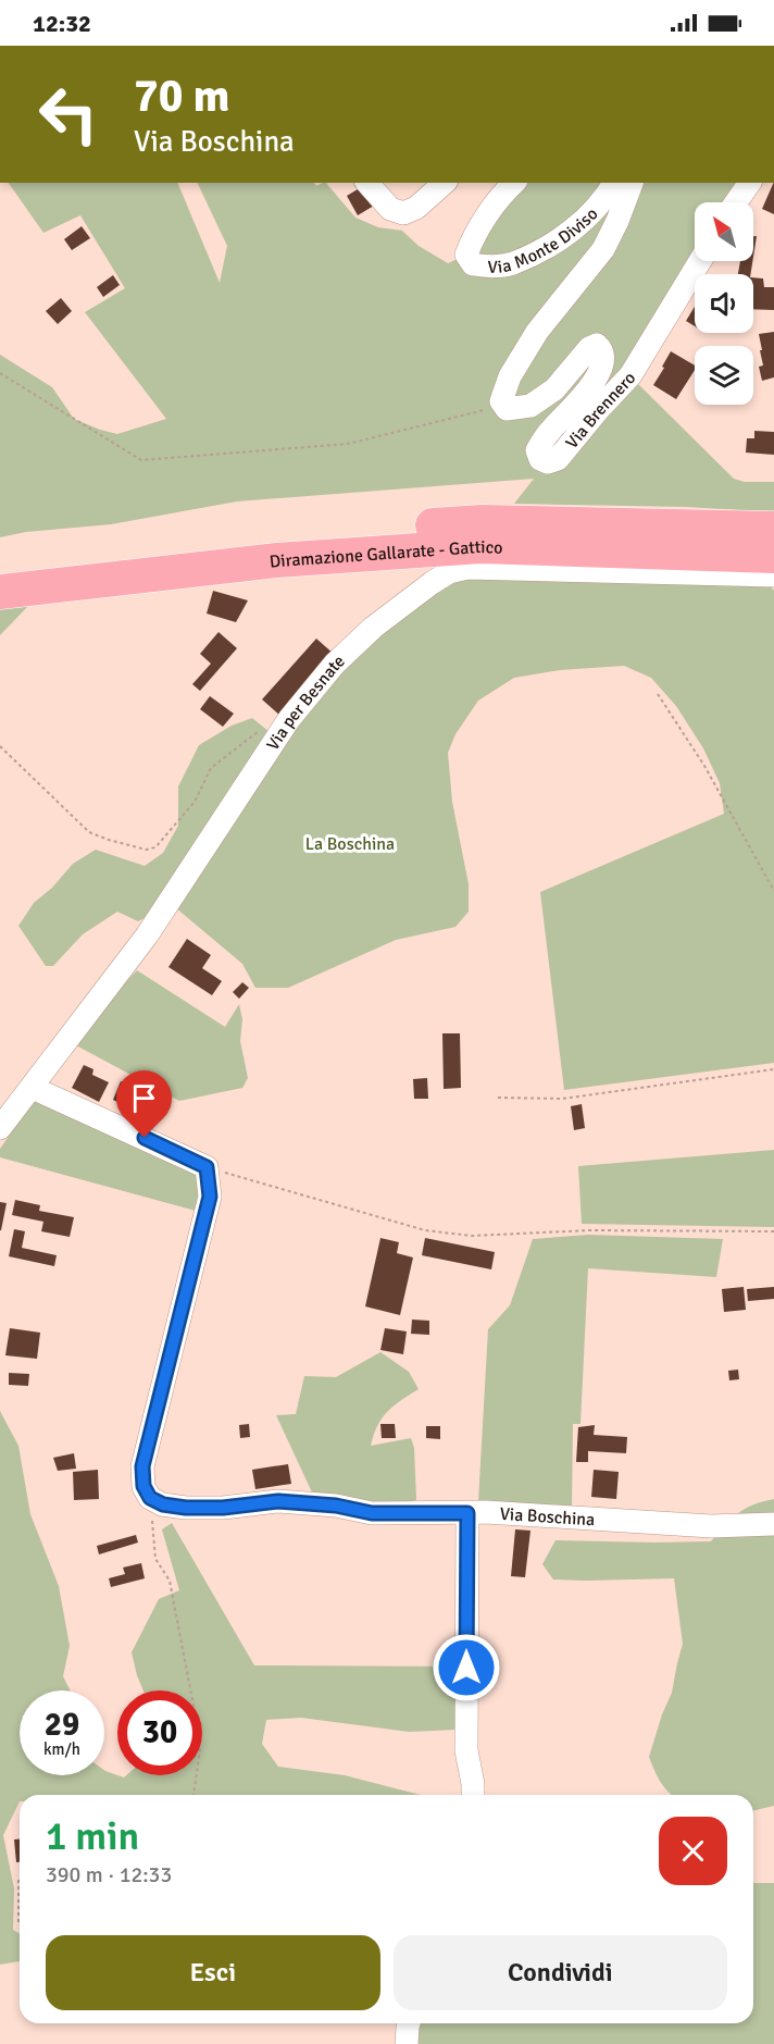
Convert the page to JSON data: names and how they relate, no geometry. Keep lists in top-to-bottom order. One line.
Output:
{"streets":{"highway":["Diramazione Gallarate - Gattico"],"street":["Via Monte Diviso","Via Brennero","Via per Besnate","Via Boschina"]},"crossings":[["Via Monte Diviso","Via Brennero"]],"parks":["La Boschina"],"north":"top left","page":{"status":"12:32","turn":["70 m","Via Boschina"],"speed":"29 km/h","limit":"30","heading":["1 min","390 m · 12:33"],"buttons":["Esci","Condividi"]}}
